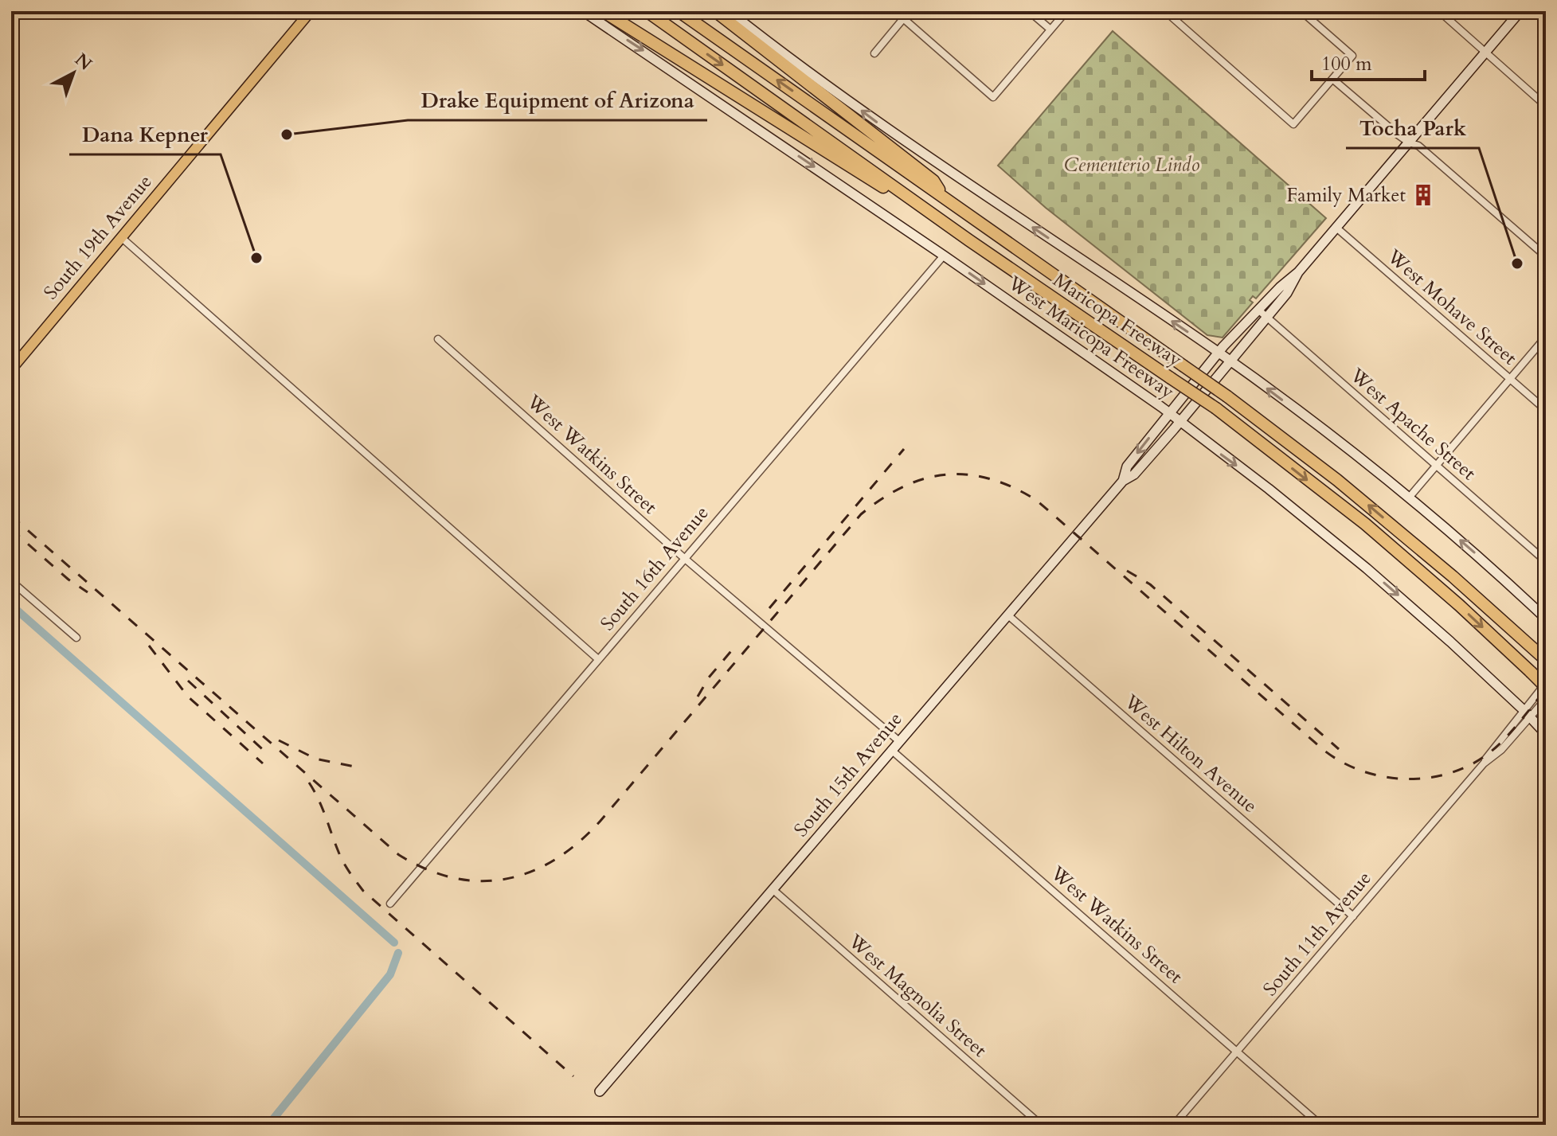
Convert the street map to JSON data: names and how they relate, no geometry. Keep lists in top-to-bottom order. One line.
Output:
{"streets":{"highway":["Maricopa Freeway"],"main road":["South 19th Avenue","West Maricopa Freeway","South 15th Avenue"],"street":["West Mohave Street","West Apache Street","West Watkins Street","South 16th Avenue","West Hilton Avenue","South 11th Avenue","West Magnolia Street"]},"crossings":[["West Mohave Street","South 15th Avenue"],["Maricopa Freeway","South 11th Avenue"],["West Maricopa Freeway","South 16th Avenue"],["West Maricopa Freeway","South 15th Avenue"],["West Maricopa Freeway","South 11th Avenue"],["West Apache Street","South 15th Avenue"],["West Watkins Street","South 16th Avenue"],["West Watkins Street","South 15th Avenue"],["West Watkins Street","South 11th Avenue"],["West Hilton Avenue","South 15th Avenue"],["West Hilton Avenue","South 11th Avenue"],["South 15th Avenue","West Magnolia Street"]],"parks":["Cementerio Lindo"],"places":{"other":["Drake Equipment of Arizona","Dana Kepner","Tocha Park"],"building":["Family Market"]},"scale_bar":"100 m","north":"top right"}
